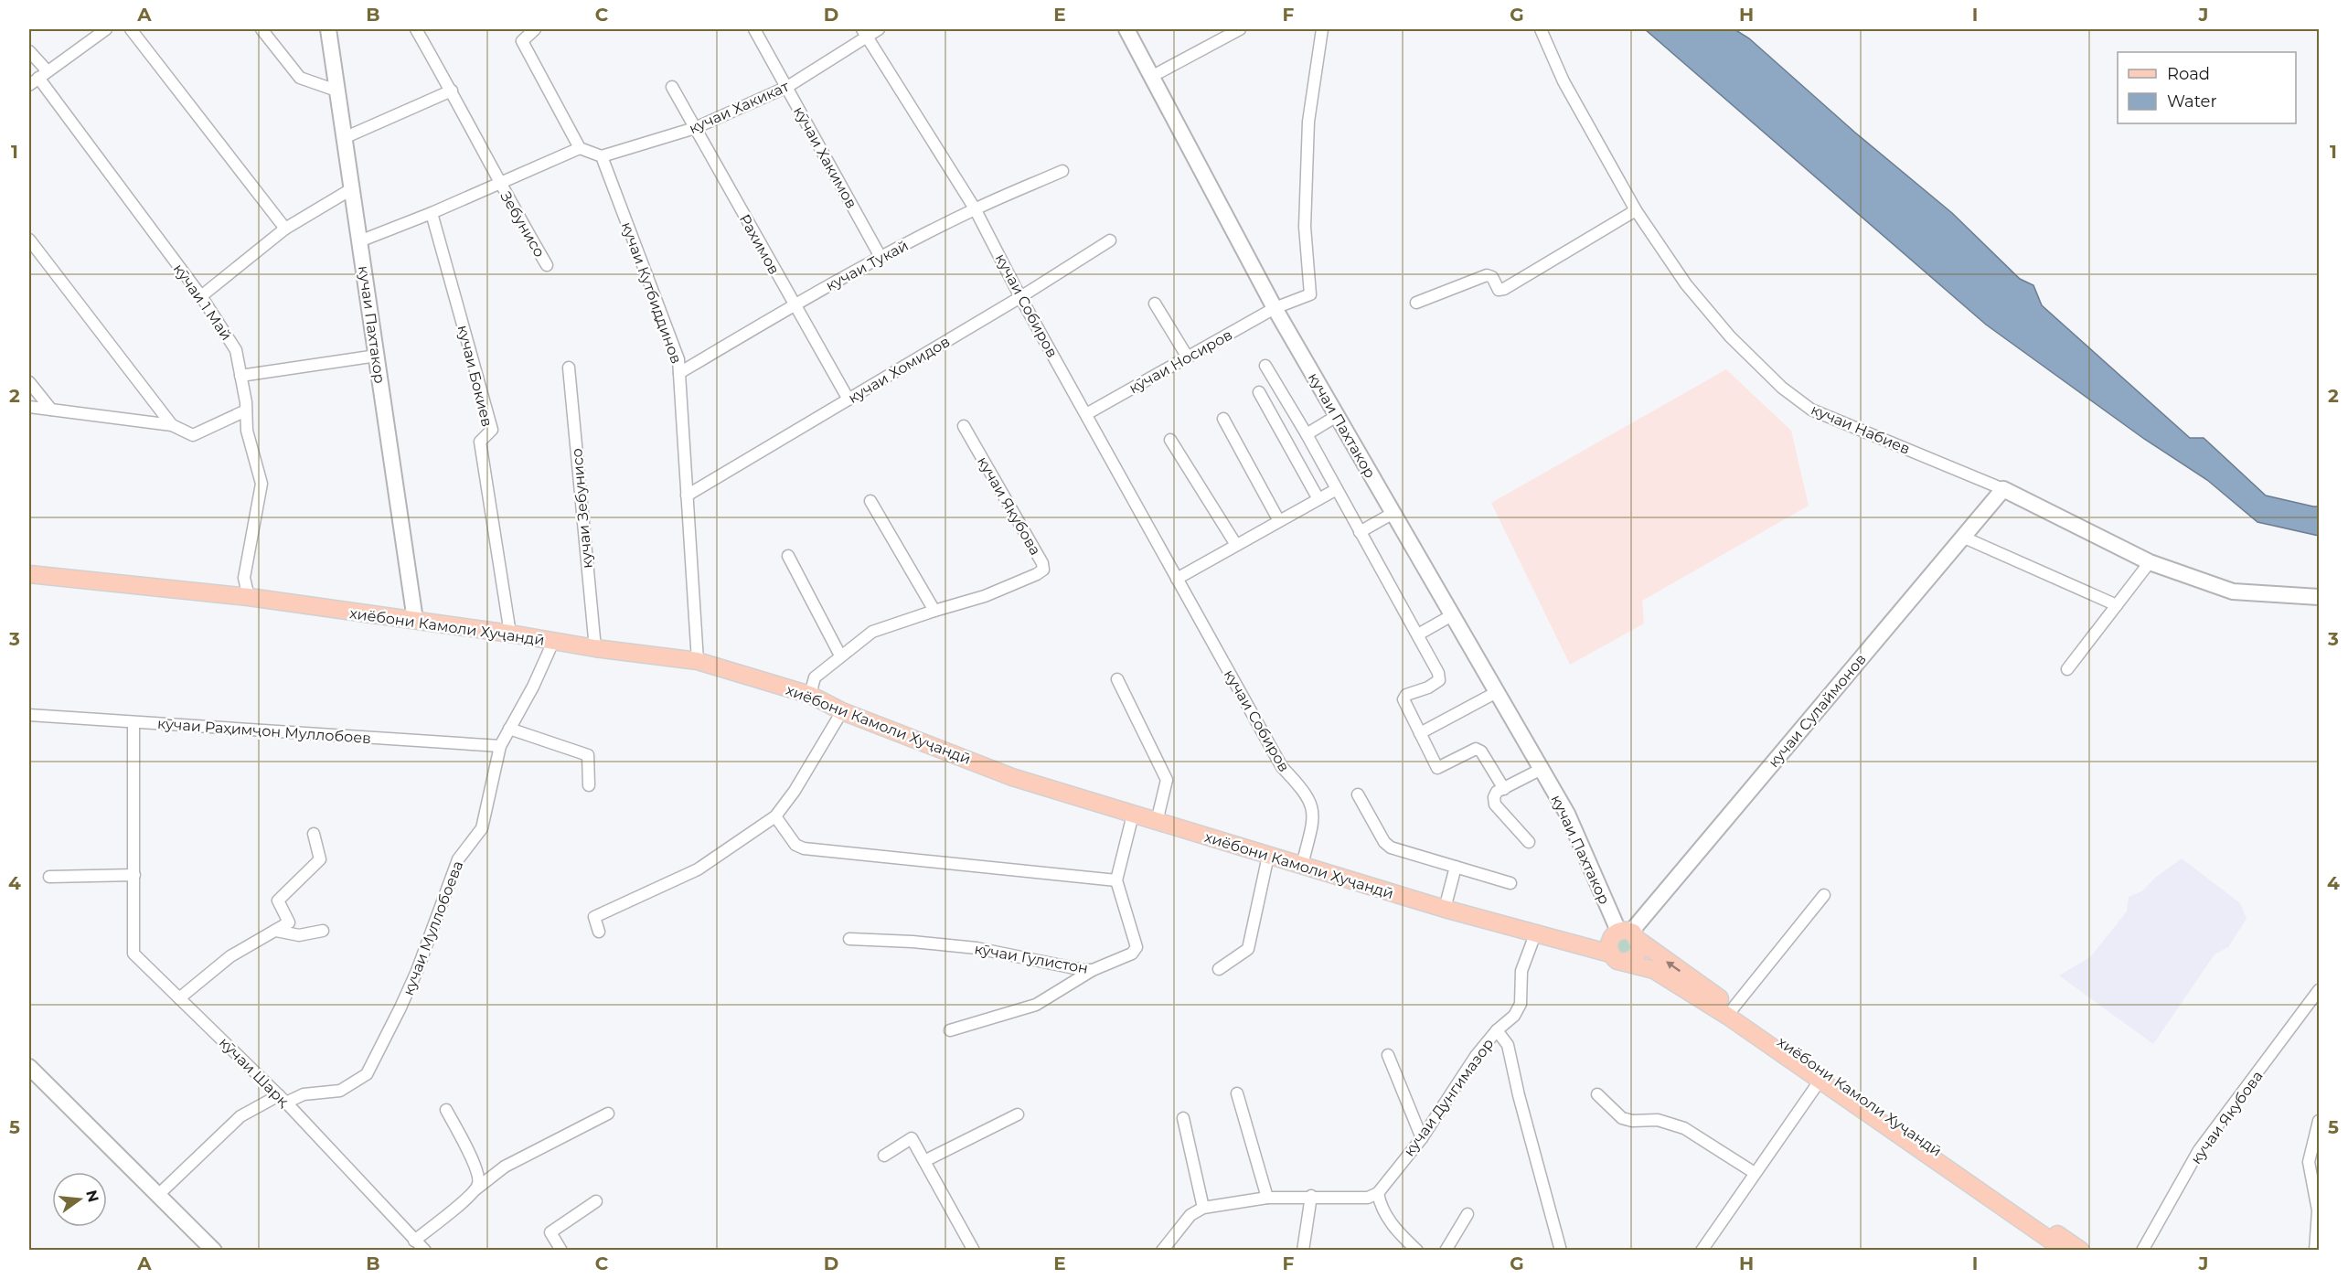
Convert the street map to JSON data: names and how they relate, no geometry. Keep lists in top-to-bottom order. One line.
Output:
{"streets":{"main road":["кучаи Пахтакор","кучаи Набиев","хиёбони Камоли Хуҷандӣ","кучаи Сулаймонов"],"street":["кучаи Хакикат","кӯчаи Хакимов","Зебунисо","Рахимов","кучаи Тукай","кучаи Кутбиддинов","кӯчаи 1 Май","кучаи Собиров","кӯчаи Носиров","кучаи Хомидов","кучаи Бокиев","кучаи Якубова","кучаи Зебунисо","кӯчаи Раҳимҷон Муллобоев","кучаи Муллобоева","кӯчаи Гулистон","кӯчаи Шарқ","кучаи Дунгимазор"]},"crossings":[["кучаи Хакикат","кӯчаи Хакимов"],["кучаи Хакикат","Рахимов"],["кучаи Хакикат","кучаи Кутбиддинов"],["кучаи Хакикат","кучаи Собиров"],["кӯчаи Хакимов","кучаи Тукай"],["Рахимов","кучаи Тукай"],["Рахимов","кучаи Хомидов"],["кучаи Тукай","кучаи Кутбиддинов"],["кучаи Тукай","кучаи Собиров"],["кучаи Кутбиддинов","кучаи Хомидов"],["кучаи Кутбиддинов","хиёбони Камоли Хуҷандӣ"],["кӯчаи 1 Май","хиёбони Камоли Хуҷандӣ"],["кучаи Собиров","кӯчаи Носиров"],["кучаи Собиров","кучаи Хомидов"],["кучаи Собиров","хиёбони Камоли Хуҷандӣ"],["кучаи Пахтакор","кӯчаи Носиров"],["кучаи Пахтакор","хиёбони Камоли Хуҷандӣ"],["кучаи Пахтакор","кучаи Сулаймонов"],["кучаи Бокиев","хиёбони Камоли Хуҷандӣ"],["кучаи Набиев","кучаи Сулаймонов"],["кучаи Якубова","хиёбони Камоли Хуҷандӣ"],["кучаи Зебунисо","хиёбони Камоли Хуҷандӣ"],["хиёбони Камоли Хуҷандӣ","кучаи Сулаймонов"],["хиёбони Камоли Хуҷандӣ","кучаи Муллобоева"],["хиёбони Камоли Хуҷандӣ","кучаи Дунгимазор"],["кӯчаи Раҳимҷон Муллобоев","кучаи Муллобоева"],["кӯчаи Раҳимҷон Муллобоев","кӯчаи Шарқ"],["кучаи Муллобоева","кӯчаи Шарқ"]],"legend":["Road","Water"],"north":"right","grid":{"columns":["A","B","C","D","E","F","G","H","I","J"],"rows":["1","2","3","4","5"]}}
